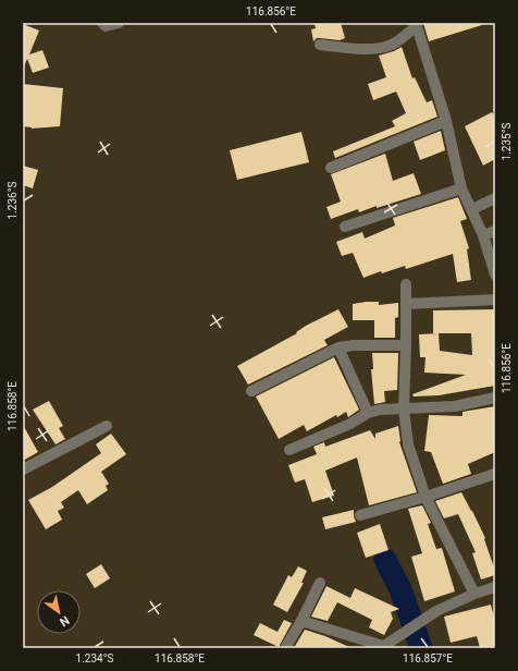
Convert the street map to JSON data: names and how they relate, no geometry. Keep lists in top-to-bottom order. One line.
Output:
{"north":"bottom right","coordinates":["116.856°E","1.235°S","1.236°S","116.858°E","1.234°S","116.857°E"]}
